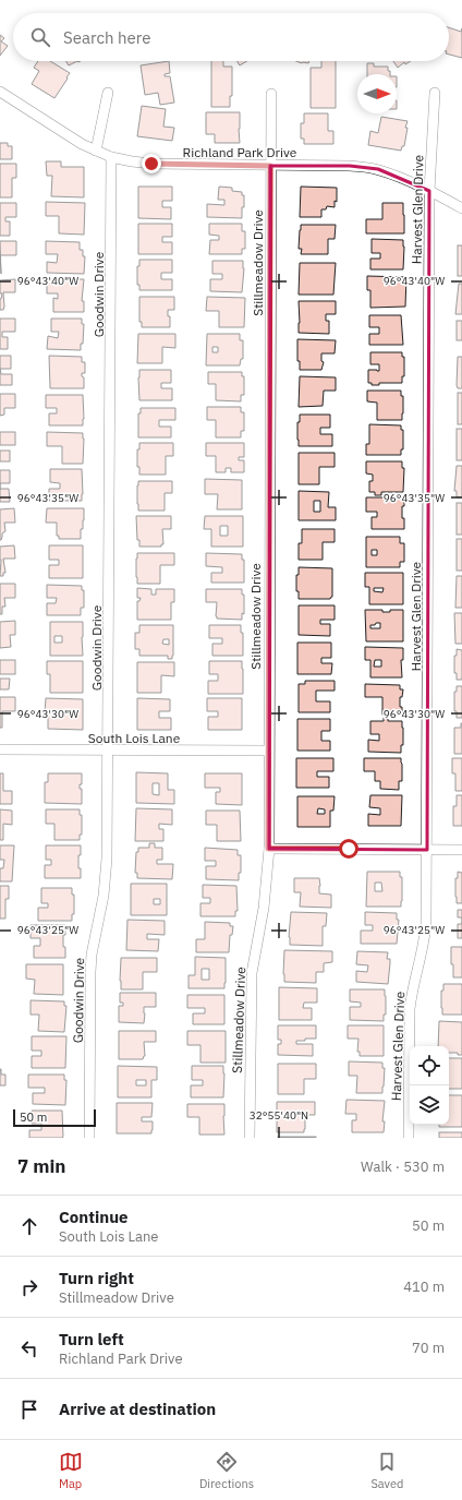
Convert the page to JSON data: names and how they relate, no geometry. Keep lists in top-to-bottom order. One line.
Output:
{"streets":{"street":["Richland Park Drive","Harvest Glen Drive","Stillmeadow Drive","Goodwin Drive","South Lois Lane"]},"crossings":[["Richland Park Drive","Harvest Glen Drive"],["Richland Park Drive","Stillmeadow Drive"],["Richland Park Drive","Goodwin Drive"],["Stillmeadow Drive","South Lois Lane"],["Goodwin Drive","South Lois Lane"]],"scale_bar":"50 m","north":"right","page":{"search":"Search here","scale":"50 m","heading":["7 min","Walk · 530 m"],"list":[["Continue","South Lois Lane","50 m"],["Turn right","Stillmeadow Drive","410 m"],["Turn left","Richland Park Drive","70 m"],"Arrive at destination"],"nav":["Map","Directions","Saved"]},"coordinates":["96°43'40\"W","96°43'35\"W","96°43'30\"W","96°43'25\"W","32°55'40\"N"]}
